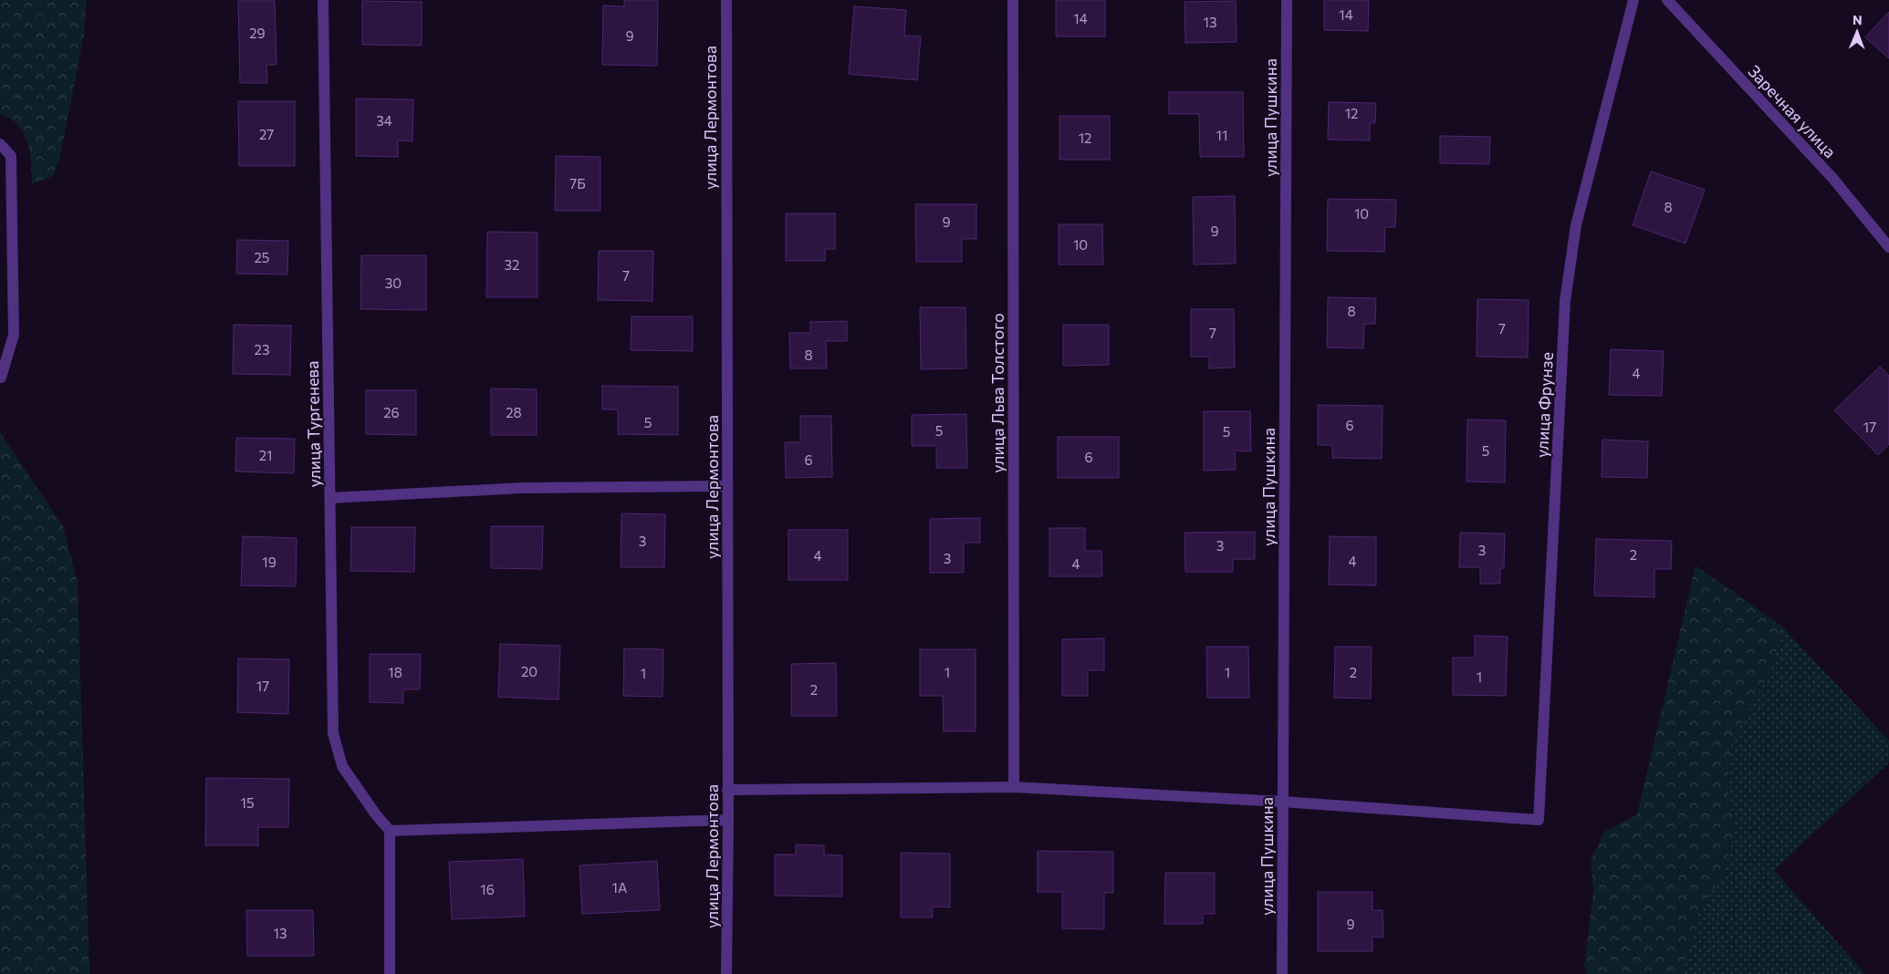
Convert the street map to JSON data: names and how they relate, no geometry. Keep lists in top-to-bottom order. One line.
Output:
{"streets":{"street":["Заречная улица","улица Лермонтова","улица Пушкина","улица Льва Толстого","улица Фрунзе","улица Тургенева"]},"crossings":[["улица Пушкина","улица Фрунзе"]],"house_numbers":["14","14","13","29","9","12","34","27","11","12","7Б","8","10","9","9","10","25","32","7","30","8","7","7","23","8","4","26","28","5","6","17","5","5","5","21","6","6","3","3","3","2","4","3","4","19","4","20","18","1","1","2","1","1","17","2","15","1А","16","9","13"],"north":"top"}
